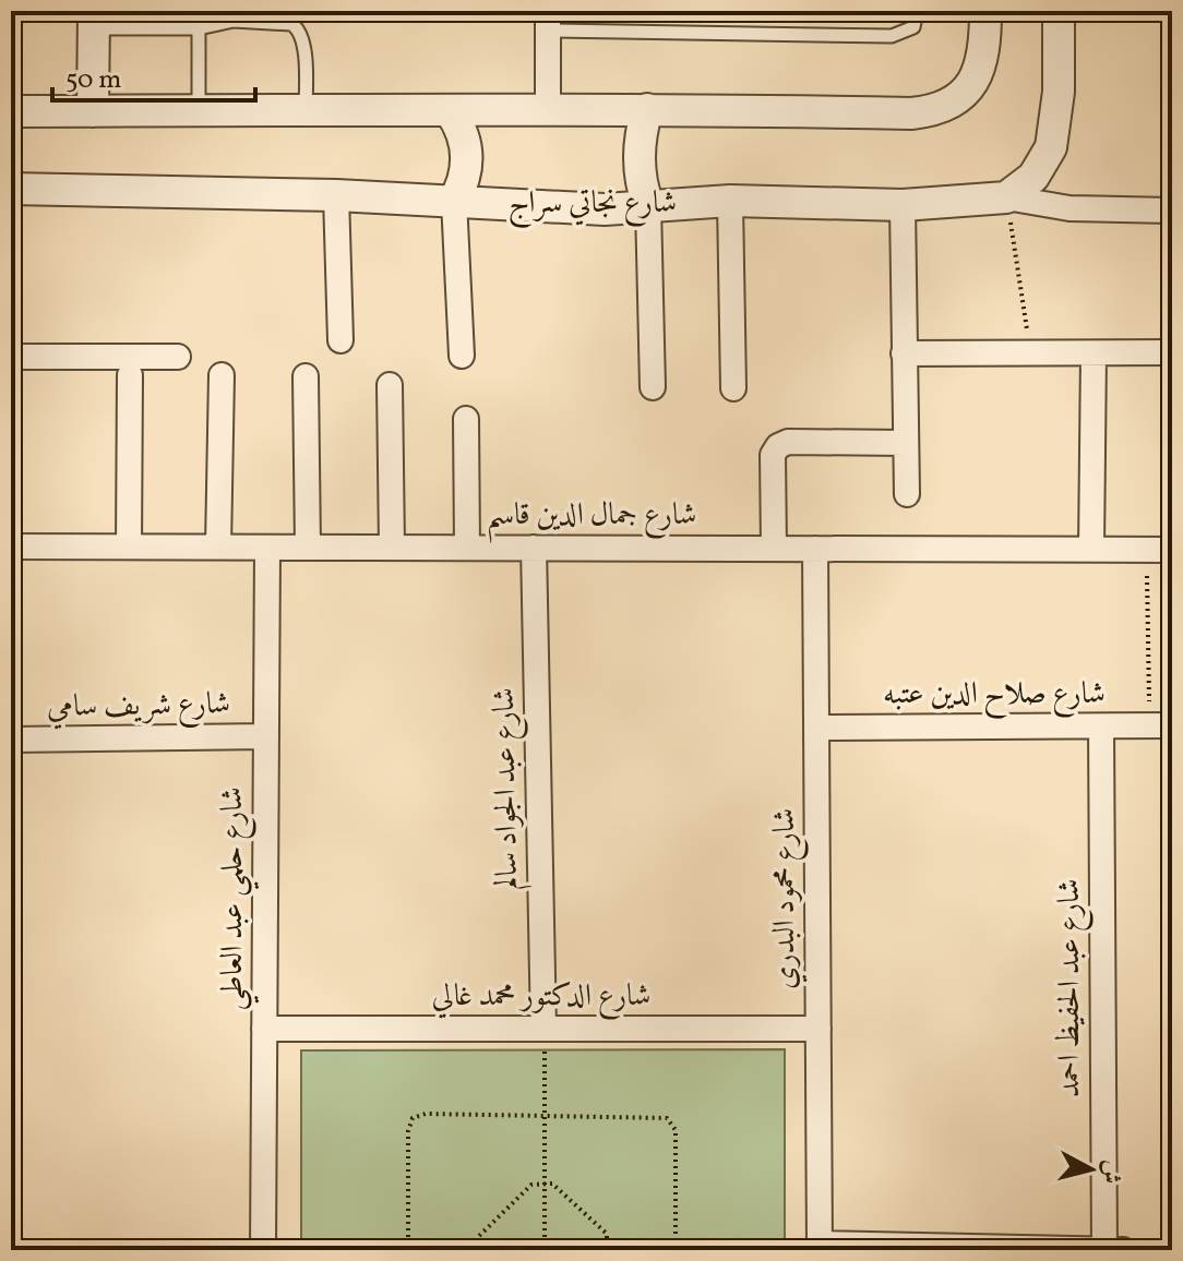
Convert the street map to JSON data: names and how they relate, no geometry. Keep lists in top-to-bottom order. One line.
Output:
{"streets":{"street":["شارع نجاتي سراج","شارع جمال الدين قاسم","شارع صلاح الدين عتبه","شارع شريف سامي","شارع عبد الجواد سالم","شارع حلمي عبد العاطي","شارع محمود البدري","شارع عبد الحفيظ احمد","شارع الدكتور محمد غالي"]},"crossings":[["شارع جمال الدين قاسم","شارع عبد الجواد سالم"],["شارع جمال الدين قاسم","شارع حلمي عبد العاطي"],["شارع جمال الدين قاسم","شارع محمود البدري"],["شارع صلاح الدين عتبه","شارع محمود البدري"],["شارع صلاح الدين عتبه","شارع عبد الحفيظ احمد"],["شارع شريف سامي","شارع حلمي عبد العاطي"],["شارع عبد الجواد سالم","شارع الدكتور محمد غالي"],["شارع حلمي عبد العاطي","شارع الدكتور محمد غالي"],["شارع محمود البدري","شارع الدكتور محمد غالي"]],"scale_bar":"50 m","north":"right"}
